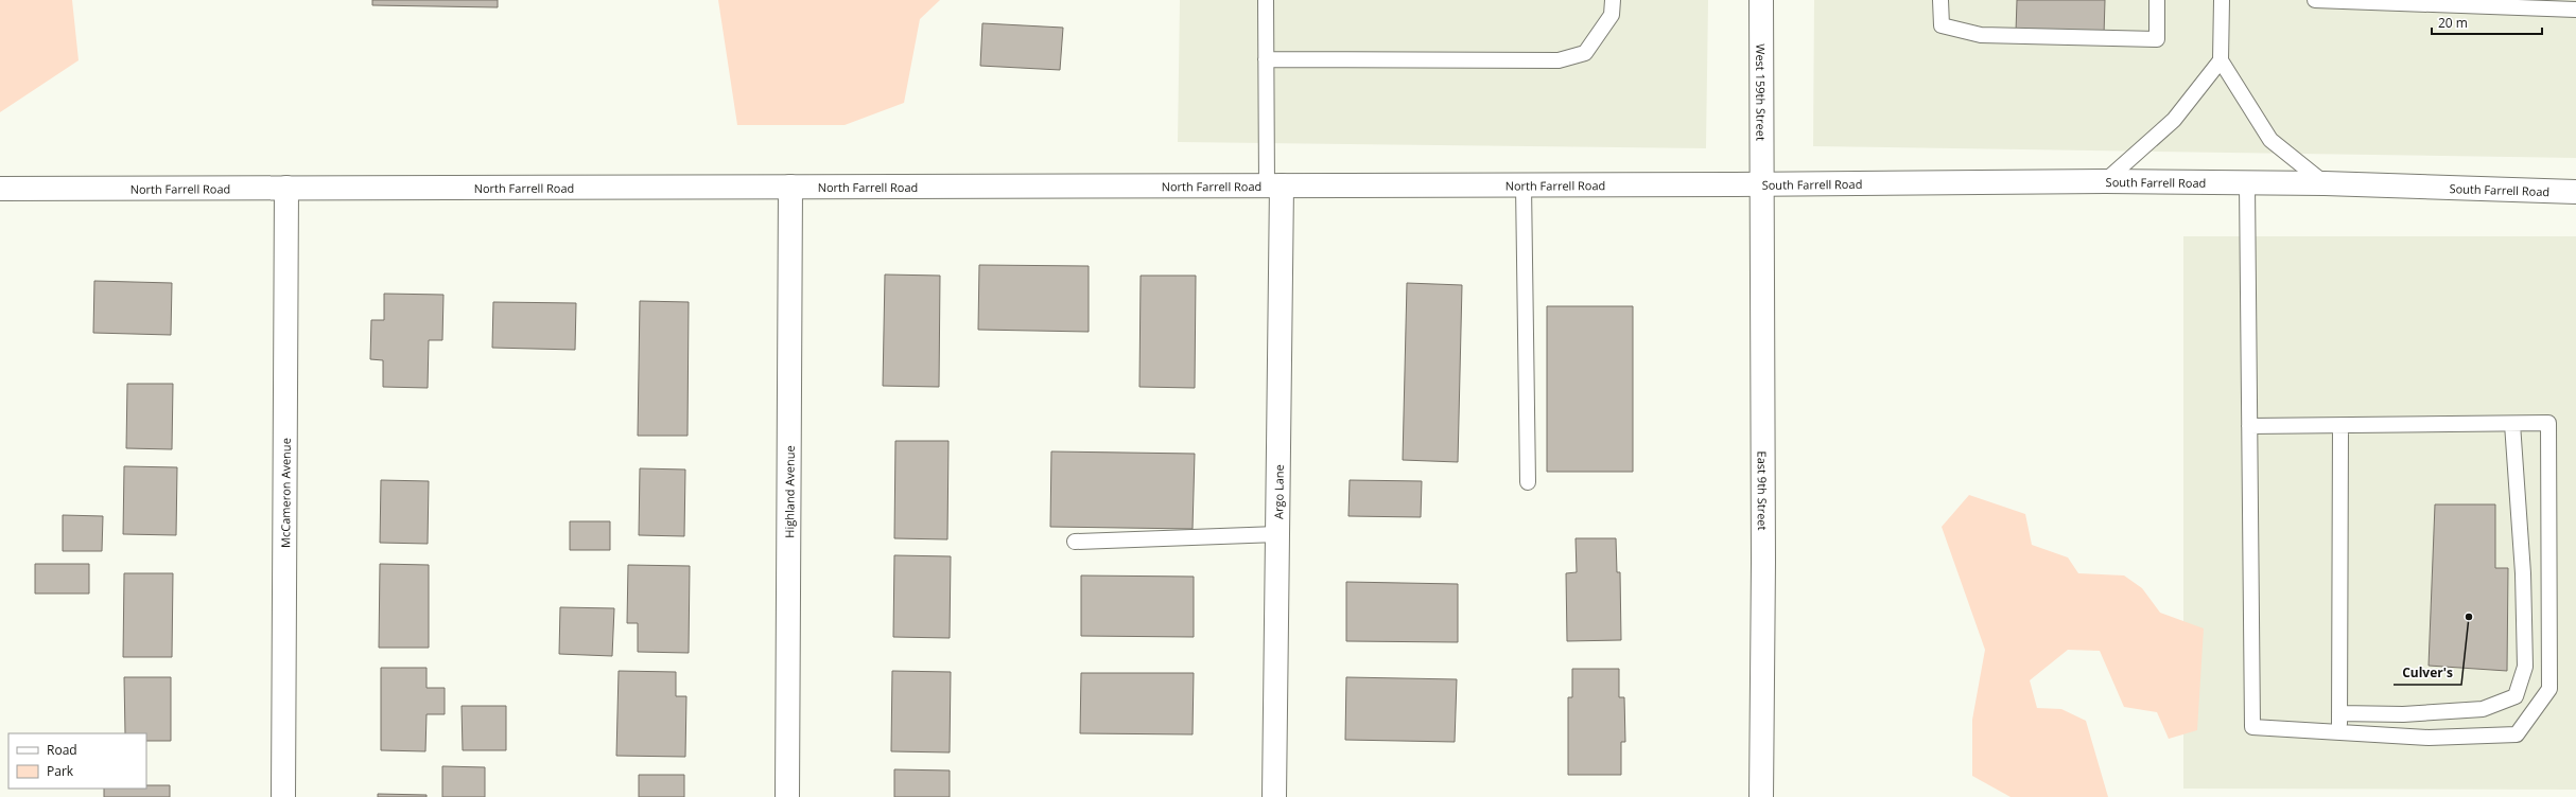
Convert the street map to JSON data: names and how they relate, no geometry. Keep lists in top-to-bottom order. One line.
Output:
{"streets":{"street":["West 159th Street","South Farrell Road","North Farrell Road","East 9th Street","Highland Avenue","Argo Lane","McCameron Avenue"]},"crossings":[["West 159th Street","South Farrell Road"],["West 159th Street","East 9th Street"],["South Farrell Road","North Farrell Road"],["South Farrell Road","East 9th Street"],["North Farrell Road","Highland Avenue"],["North Farrell Road","Argo Lane"],["North Farrell Road","McCameron Avenue"]],"places":["Culver's"],"legend":["Road","Park"],"scale_bar":"20 m"}
